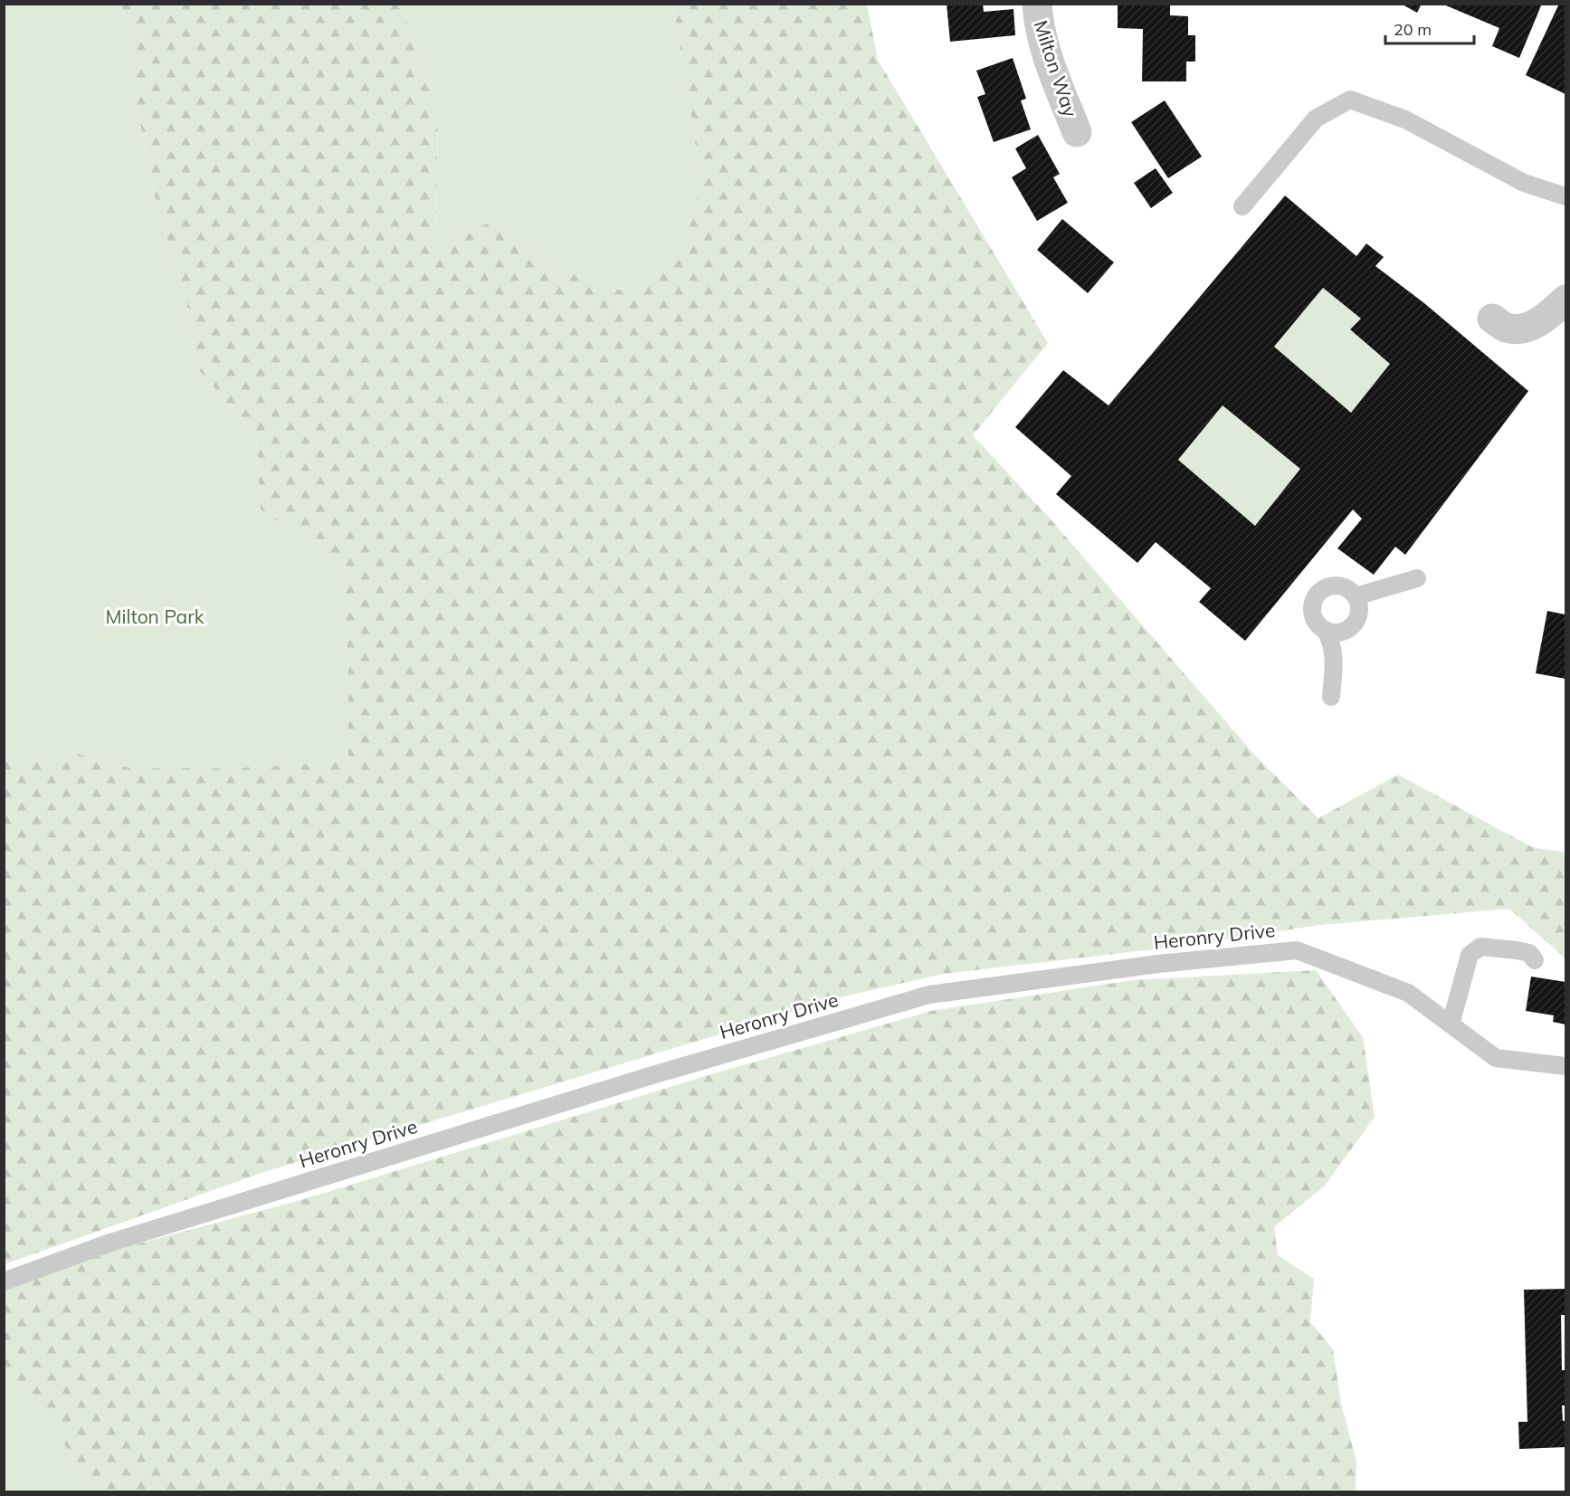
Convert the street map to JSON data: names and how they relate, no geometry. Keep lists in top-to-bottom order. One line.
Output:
{"streets":{"street":["Milton Way"],"lane":["Heronry Drive"]},"parks":["Milton Park"],"scale_bar":"20 m"}
